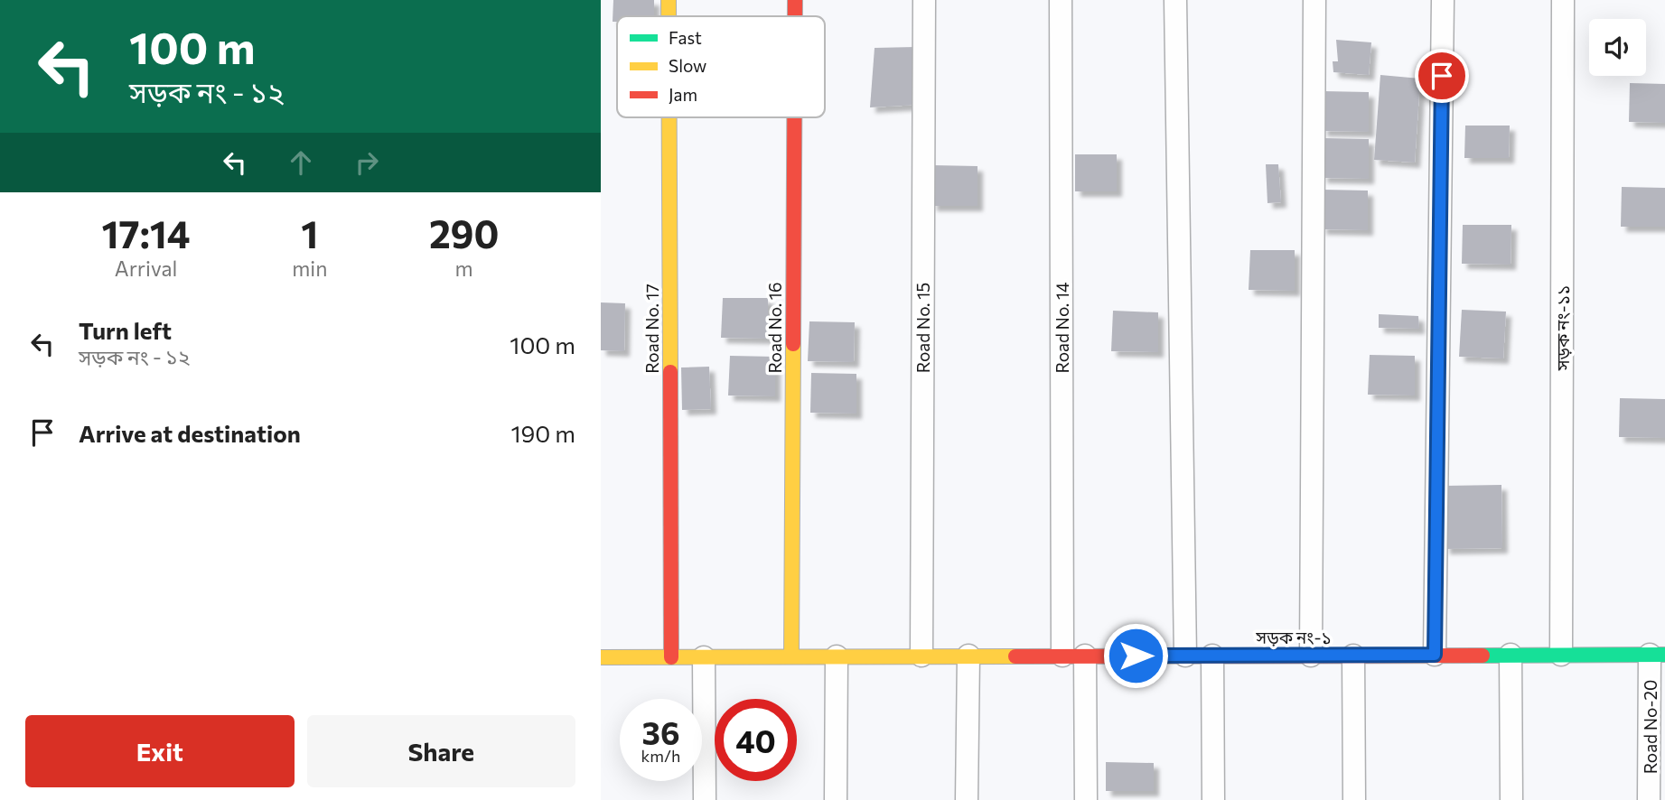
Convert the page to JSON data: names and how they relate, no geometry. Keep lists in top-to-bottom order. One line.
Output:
{"streets":{"street":["Road No. 16","Road No. 15","Road No. 14","সড়ক নং-১১","Road No. 17","সড়ক নং-১","Road No-20"]},"crossings":[["Road No. 16","সড়ক নং-১"],["Road No. 15","সড়ক নং-১"],["Road No. 14","সড়ক নং-১"],["সড়ক নং-১১","সড়ক নং-১"],["Road No. 17","সড়ক নং-১"],["সড়ক নং-১","Road No-20"]],"legend":["Fast","Slow","Jam"],"page":{"turn":["100 m","সড়ক নং - ১২"],"eta":["17:14","Arrival","1","min","290","m"],"list":[{"name":"Turn left","note":"সড়ক নং - ১২","value":"100 m"},{"name":"Arrive at destination","value":"190 m"}],"speed":"36 km/h","limit":"40","buttons":["Exit","Share"]}}
